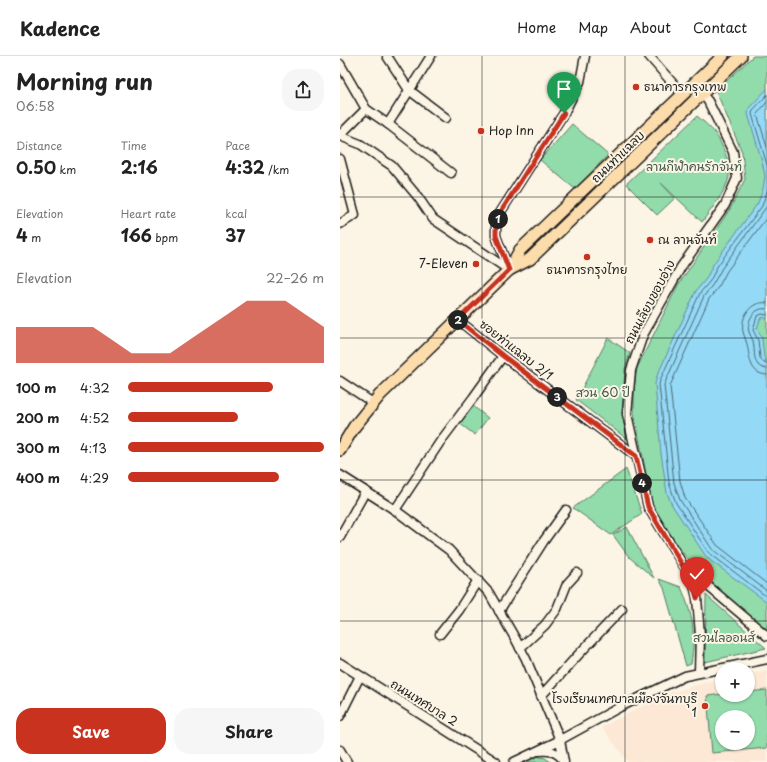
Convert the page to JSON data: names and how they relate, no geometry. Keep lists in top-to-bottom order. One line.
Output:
{"streets":{"main road":["ถนนท่าแฉลบ"],"street":["ถนนเลียบขอบอ่าง","ซอยท่าแฉลบ 2/1","ถนนเทศบาล 2"]},"crossings":[["ถนนท่าแฉลบ","ถนนเลียบขอบอ่าง"],["ถนนท่าแฉลบ","ซอยท่าแฉลบ 2/1"],["ถนนเลียบขอบอ่าง","ซอยท่าแฉลบ 2/1"]],"parks":["ลานกีฬาคนรักจันท์","สวน 60 ปี","สวนไลออนส์"],"places":["ธนาคารกรุงเทพ","Hop Inn","ณ ลานจันท์","ธนาคารกรุงไทย","7-Eleven","โรงเรียนเทศบาลเมืองจันทบุรี 1"],"page":{"header":"Kadence","nav":["Home","Map","About","Contact"],"heading":["Morning run","06:58"],"stats":[["Distance","0.50 km"],["Time","2:16"],["Pace","4:32 /km"],["Elevation","4 m"],["Heart rate","166 bpm"],["kcal","37"]],"pins":["1","2","3","4"],"chart":["Elevation","22–26 m"],"list":[{"name":"100 m","note":"4:32"},{"name":"200 m","note":"4:52"},{"name":"300 m","note":"4:13"},{"name":"400 m","note":"4:29"}],"map_buttons":["+","−"],"buttons":["Save","Share"]}}
